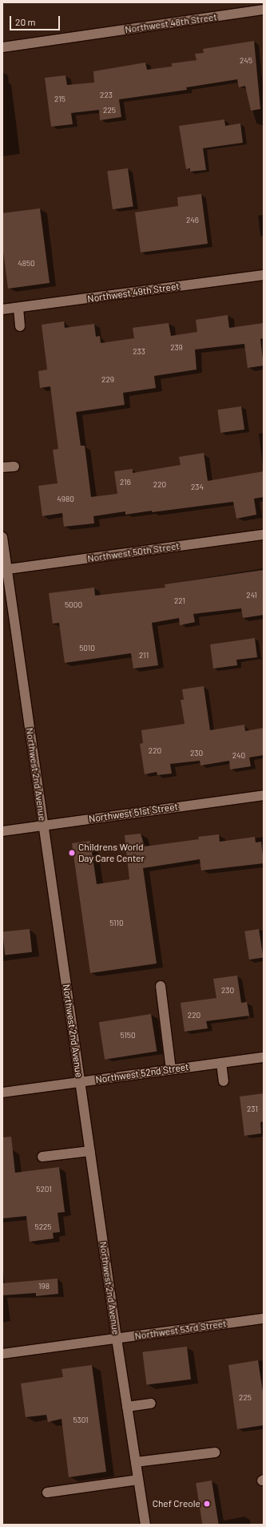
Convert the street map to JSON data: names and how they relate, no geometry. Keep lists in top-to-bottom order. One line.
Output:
{"streets":{"street":["Northwest 48th Street","Northwest 49th Street","Northwest 50th Street","Northwest 2nd Avenue","Northwest 51st Street","Northwest 52nd Street","Northwest 53rd Street"]},"crossings":[["Northwest 50th Street","Northwest 2nd Avenue"],["Northwest 2nd Avenue","Northwest 51st Street"],["Northwest 2nd Avenue","Northwest 52nd Street"],["Northwest 2nd Avenue","Northwest 53rd Street"]],"places":["Childrens World Day Care Center","Chef Creole"],"house_numbers":["245","223","215","225","246","4850","239","233","229","216","220","234","4980","241","221","5000","5010","211","220","230","240","5110","230","220","5150","231","5201","5225","198","225","5301"],"scale_bar":"20 m"}
